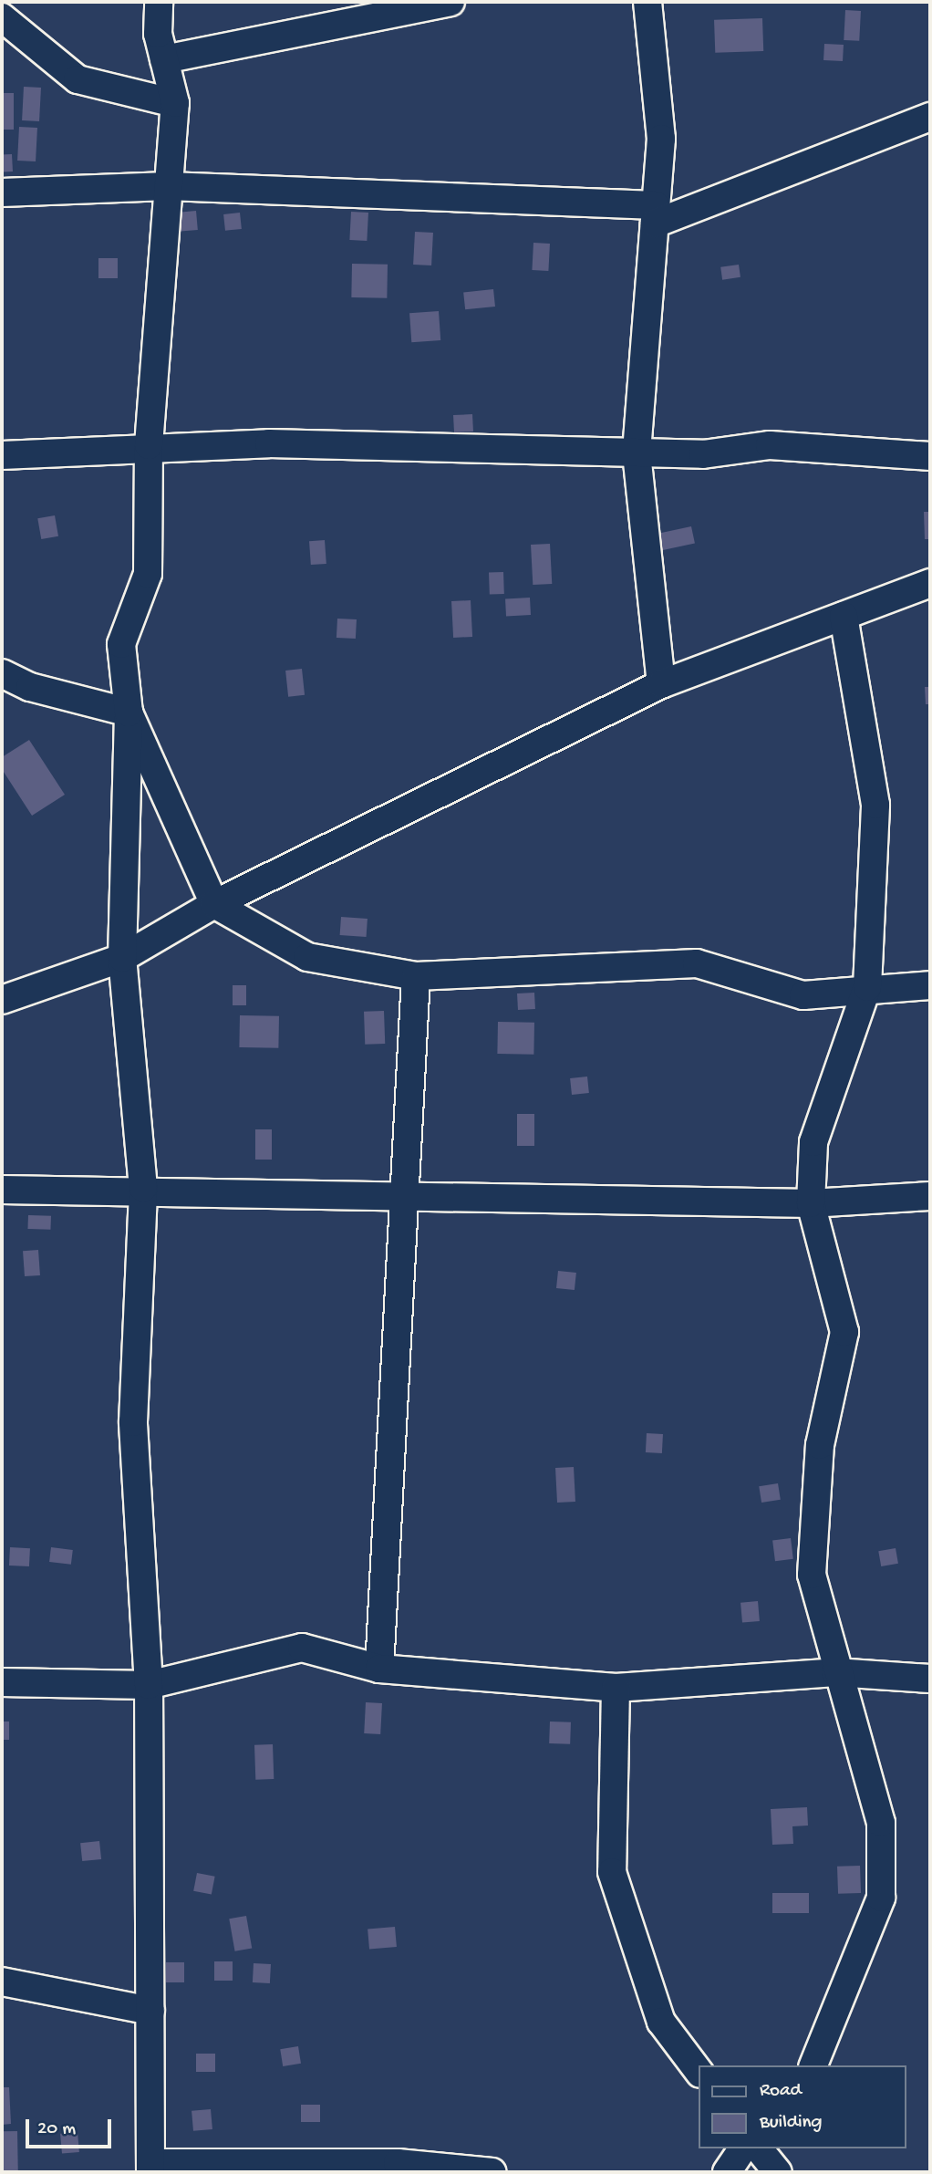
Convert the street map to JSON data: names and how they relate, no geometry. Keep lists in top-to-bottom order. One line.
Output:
{"legend":["Road","Building"],"scale_bar":"20 m"}
